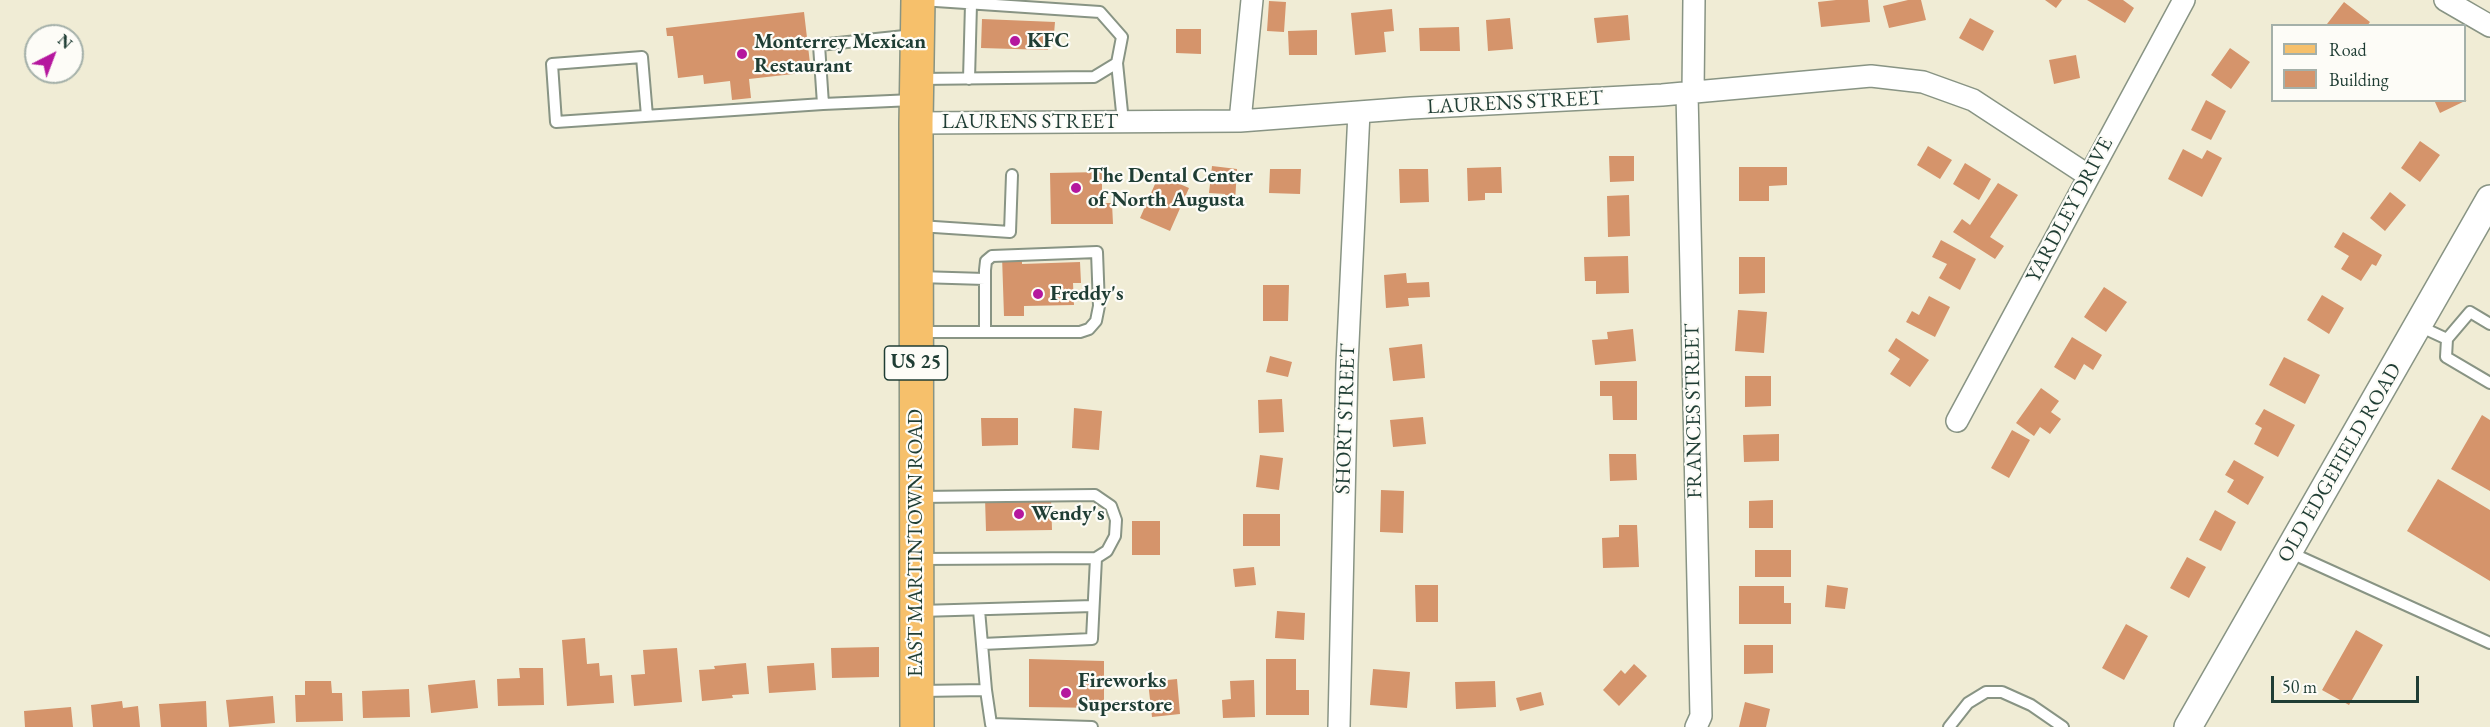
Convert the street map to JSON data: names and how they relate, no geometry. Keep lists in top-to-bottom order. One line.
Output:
{"streets":{"main road":["US 25","EAST MARTINTOWN ROAD"],"street":["LAURENS STREET","YARDLEY DRIVE","FRANCES STREET","SHORT STREET","OLD EDGEFIELD ROAD"]},"crossings":[["LAURENS STREET","YARDLEY DRIVE"],["LAURENS STREET","FRANCES STREET"],["LAURENS STREET","SHORT STREET"],["LAURENS STREET","EAST MARTINTOWN ROAD"]],"places":["KFC","Monterrey Mexican Restaurant","The Dental Center of North Augusta","Freddy's","Wendy's","Fireworks Superstore"],"legend":["Road","Building"],"scale_bar":"50 m","north":"top right"}
